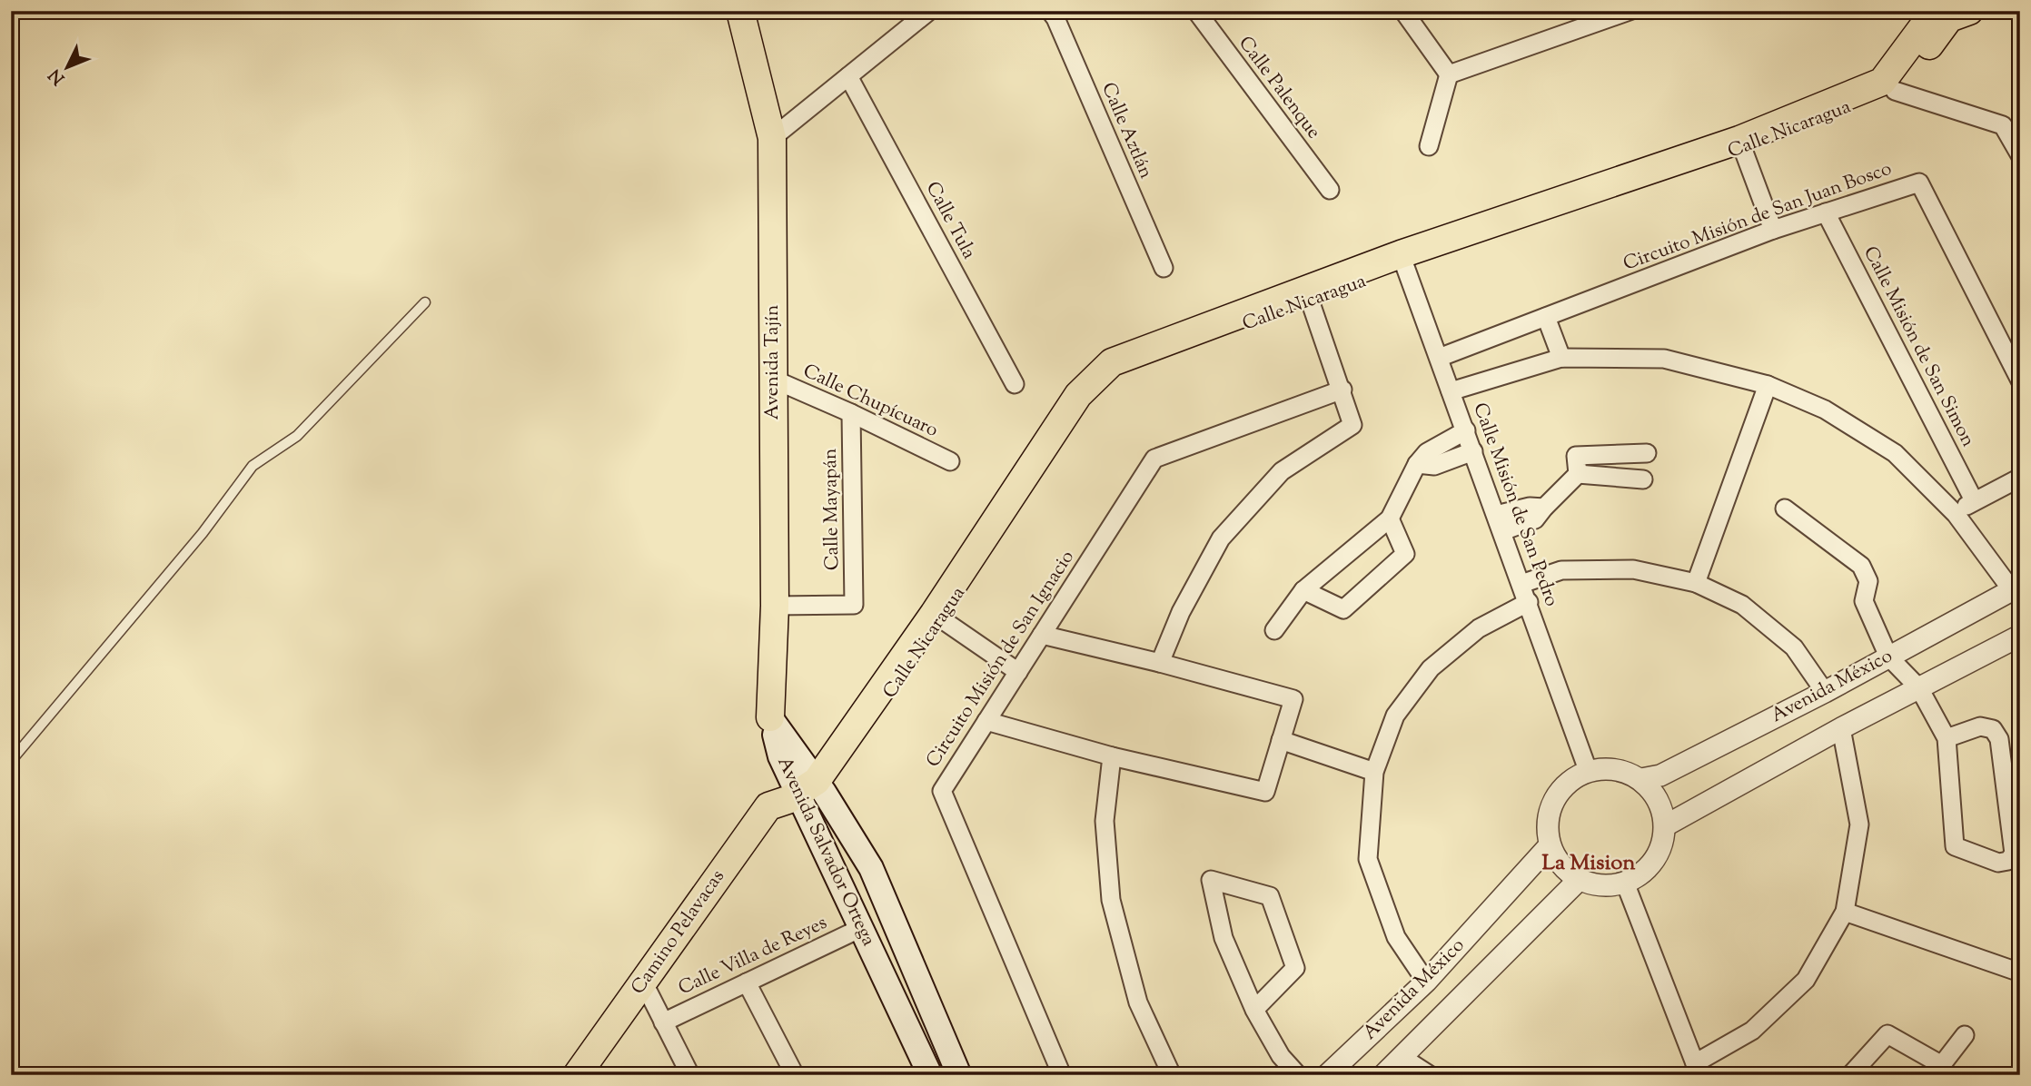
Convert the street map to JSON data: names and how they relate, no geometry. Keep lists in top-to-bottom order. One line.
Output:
{"streets":{"main road":["Calle Nicaragua","Avenida Tajín","Avenida Salvador Ortega","Camino Pelavacas"],"street":["Calle Palenque","Calle Aztlán","Circuito Misión de San Juan Bosco","Calle Tula","Calle Misión de San Simon","Calle Chupícuaro","Calle Misión de San Pedro","Calle Mayapán","Circuito Misión de San Ignacio","Avenida México","Calle Villa de Reyes"]},"crossings":[["Calle Nicaragua","Calle Misión de San Pedro"],["Calle Nicaragua","Avenida Salvador Ortega"],["Calle Nicaragua","Camino Pelavacas"],["Circuito Misión de San Juan Bosco","Calle Misión de San Simon"],["Circuito Misión de San Juan Bosco","Calle Misión de San Pedro"],["Avenida Tajín","Calle Chupícuaro"],["Avenida Tajín","Calle Mayapán"],["Avenida Tajín","Avenida Salvador Ortega"],["Calle Chupícuaro","Calle Mayapán"],["Calle Misión de San Pedro","Avenida México"],["Avenida Salvador Ortega","Camino Pelavacas"],["Avenida Salvador Ortega","Calle Villa de Reyes"]],"districts":["La Mision"],"north":"bottom left"}
